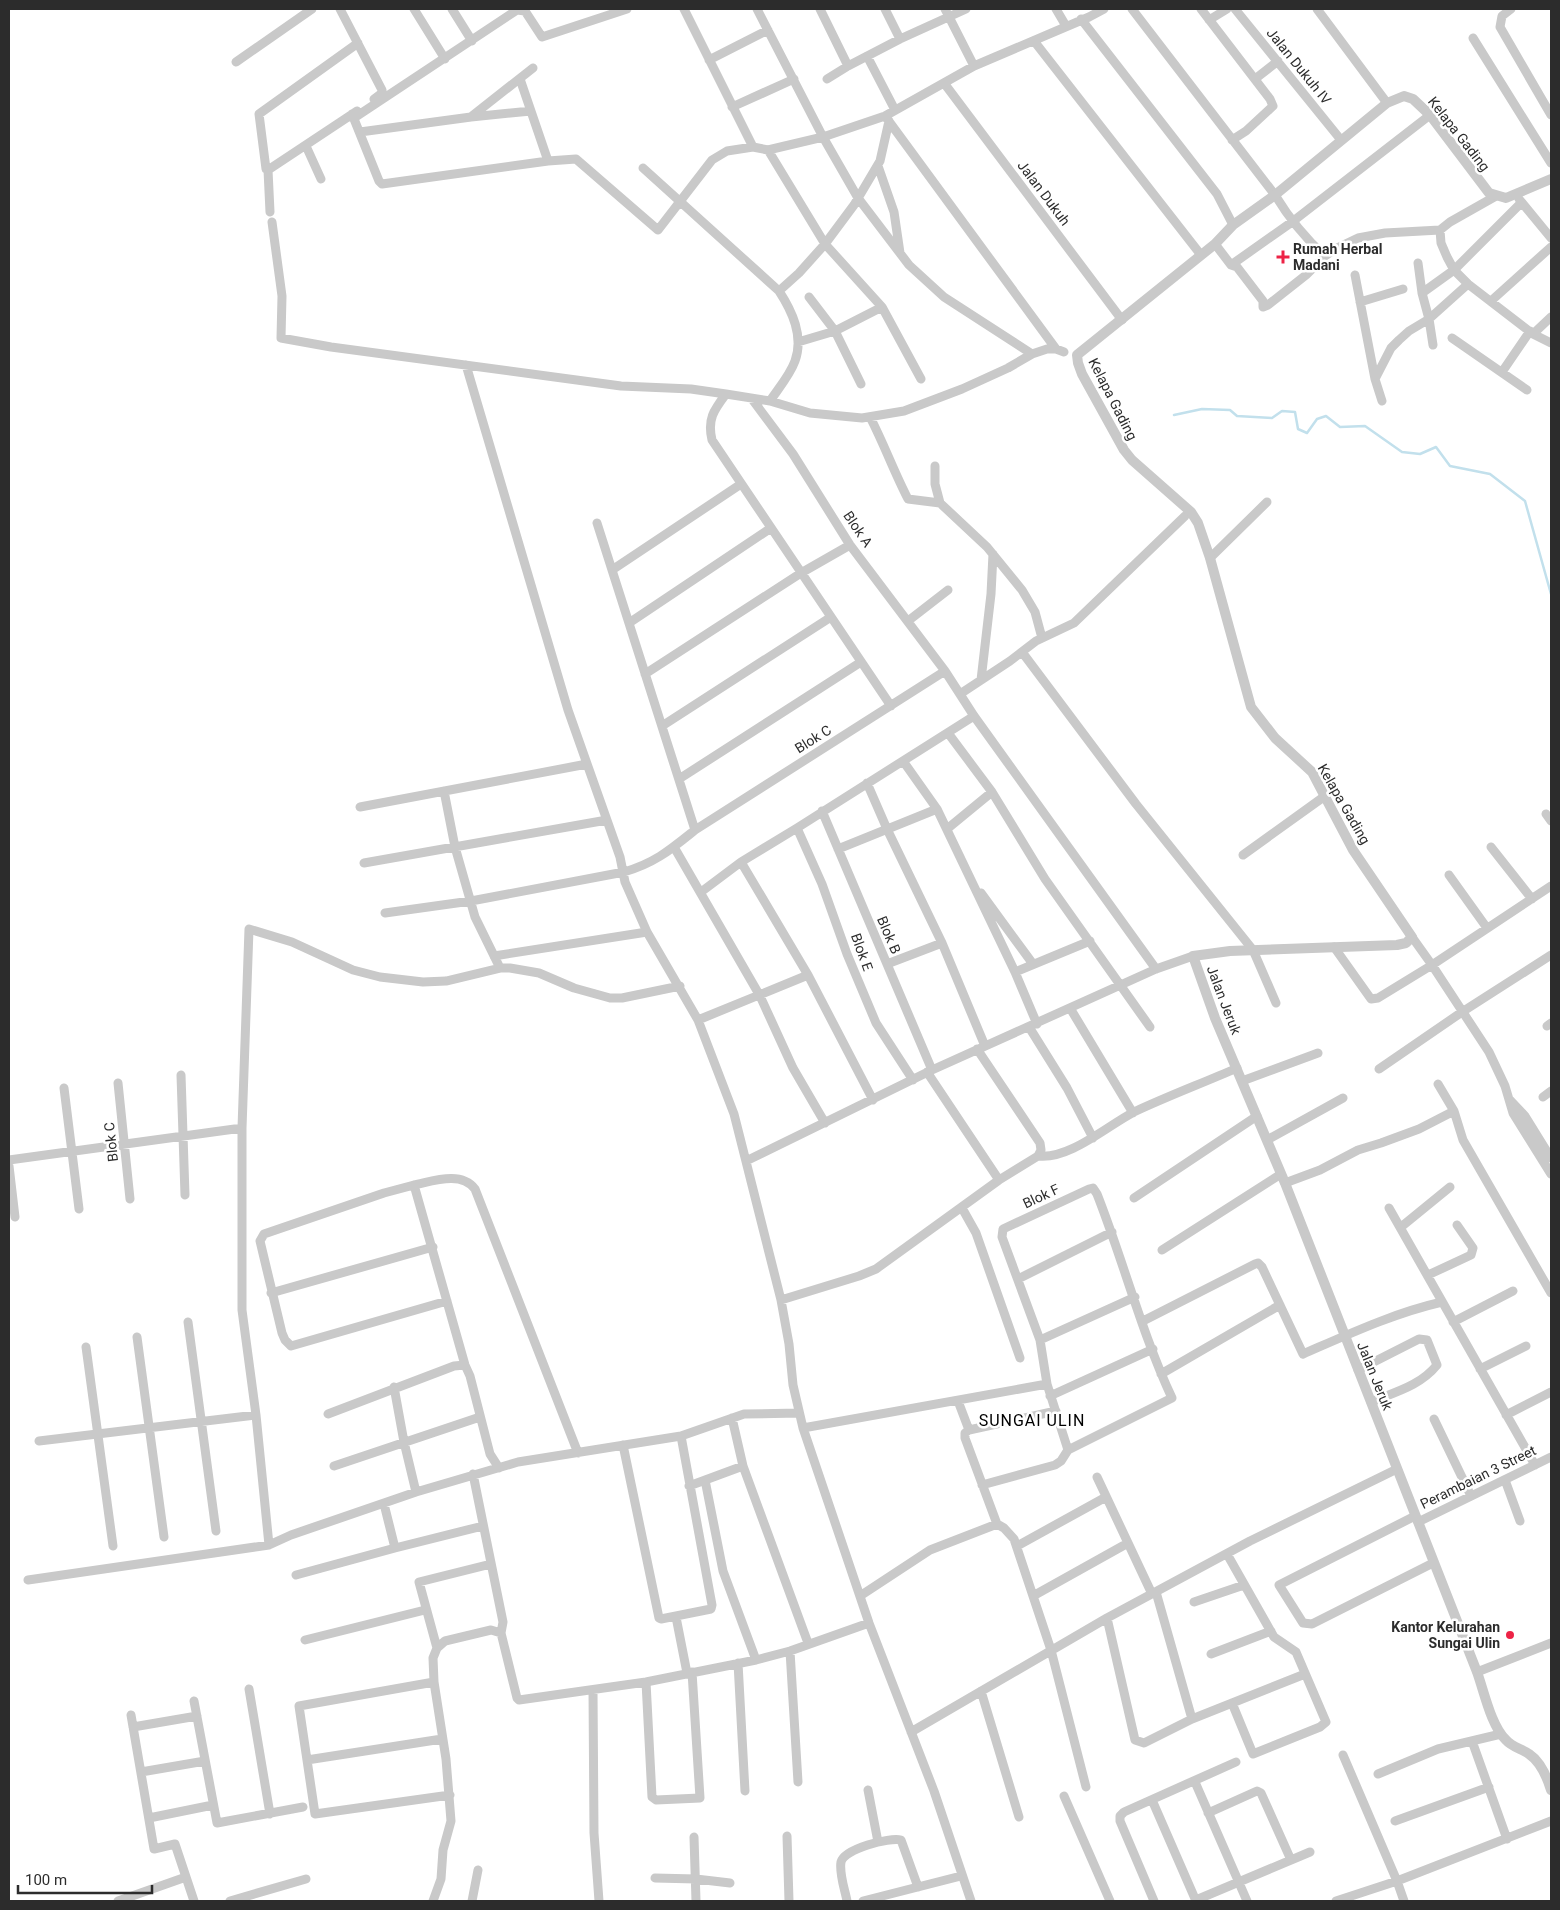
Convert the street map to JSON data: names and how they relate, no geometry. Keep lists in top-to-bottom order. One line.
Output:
{"streets":{"street":["Jalan Dukuh IV","Kelapa Gading","Jalan Dukuh","Blok A","Blok C","Blok B","Blok E","Jalan Jeruk","Blok F","Perambaian 3 Street"]},"crossings":[["Jalan Dukuh IV","Kelapa Gading"],["Kelapa Gading","Jalan Dukuh"],["Blok A","Blok C"],["Jalan Jeruk","Perambaian 3 Street"]],"districts":["SUNGAI ULIN"],"places":{"health":["Rumah Herbal Madani"],"other":["Kantor Kelurahan Sungai Ulin"]},"scale_bar":"100 m"}
